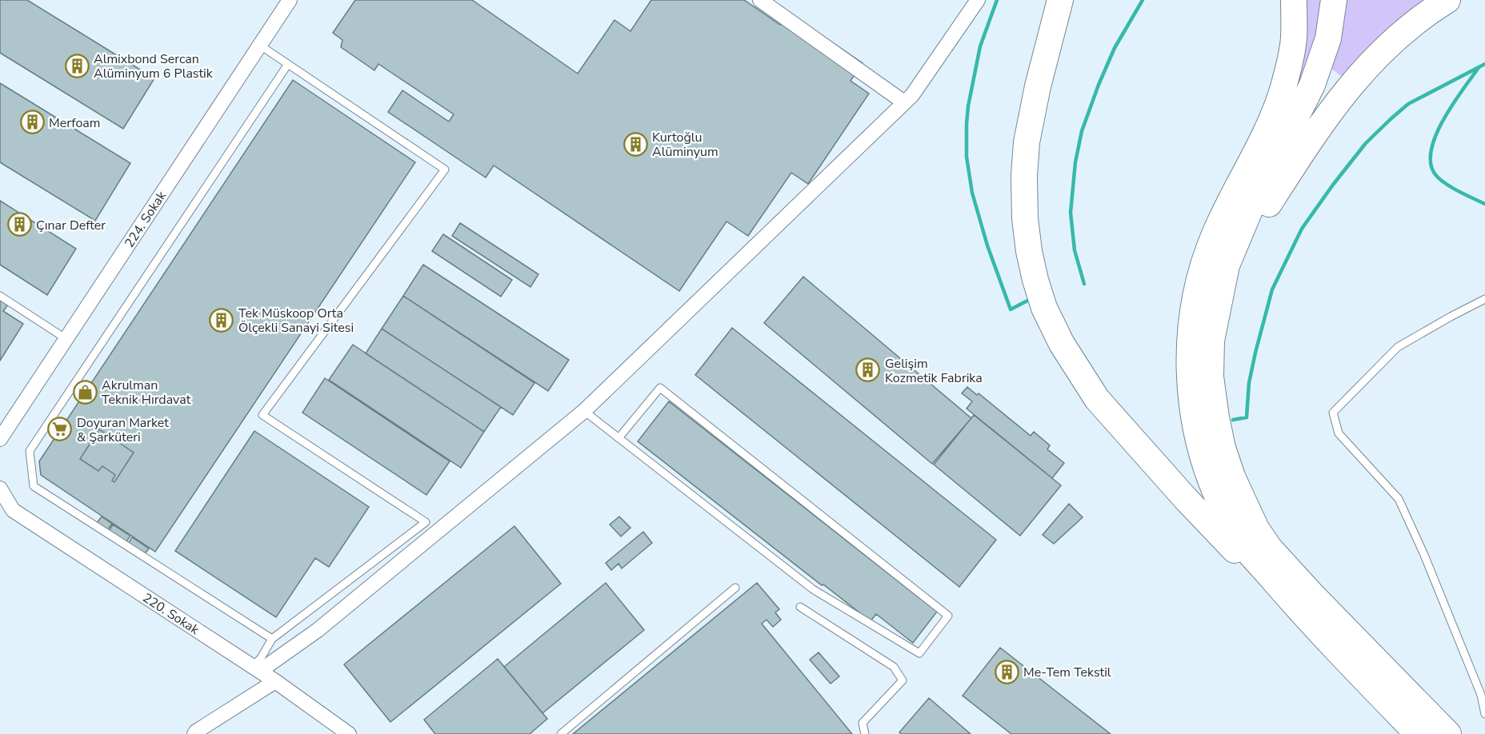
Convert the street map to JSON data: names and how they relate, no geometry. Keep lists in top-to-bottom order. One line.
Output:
{"streets":{"street":["224. Sokak","220. Sokak"]},"places":{"building":["Almixbond Sercan Alüminyum 6 Plastik","Merfoam","Kurtoğlu Alüminyum","Çınar Defter","Tek Müskoop Orta Ölçekli Sanayi Sitesi","Gelişim Kozmetik Fabrika","Me-Tem Tekstil"],"shop":["Akrulman Teknik Hırdavat"],"supermarket":["Doyuran Market & Şarküteri"]}}
